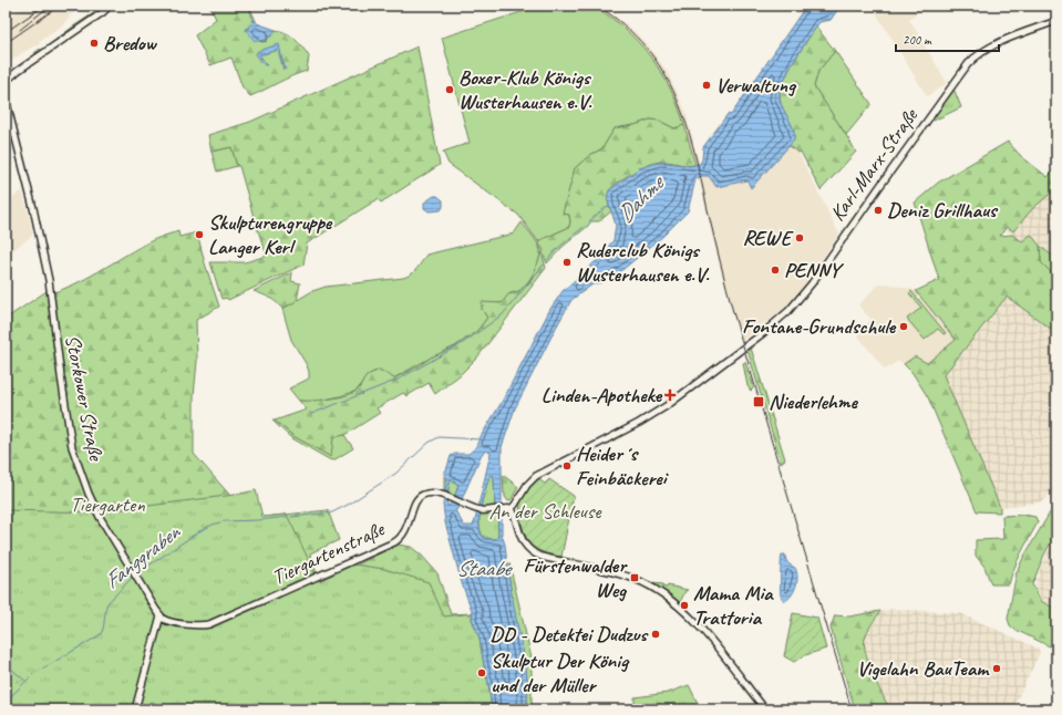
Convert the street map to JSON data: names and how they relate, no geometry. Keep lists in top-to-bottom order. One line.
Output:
{"streets":{"street":["Karl-Marx-Straße","Storkower Straße","Tiergartenstraße"]},"crossings":[["Karl-Marx-Straße","Tiergartenstraße"],["Storkower Straße","Tiergartenstraße"]],"water":["Dahme","Fanggraben","Staabe"],"parks":["Tiergarten","An der Schleuse"],"places":{"other":["Bredow","Verwaltung","Boxer-Klub Königs Wusterhausen e.V.","Deniz Grillhaus","Skulpturengruppe Langer Kerl","REWE","Ruderclub Königs Wusterhausen e.V.","PENNY","Fontane-Grundschule","Heider´s Feinbäckerei","Mama Mia Trattoria","DD - Detektei Dudzus","Vigelahn BauTeam","Skulptur Der König und der Müller"],"health":["Linden-Apotheke"],"transit":["Niederlehme","Fürstenwalder Weg"]},"scale_bar":"200 m"}
